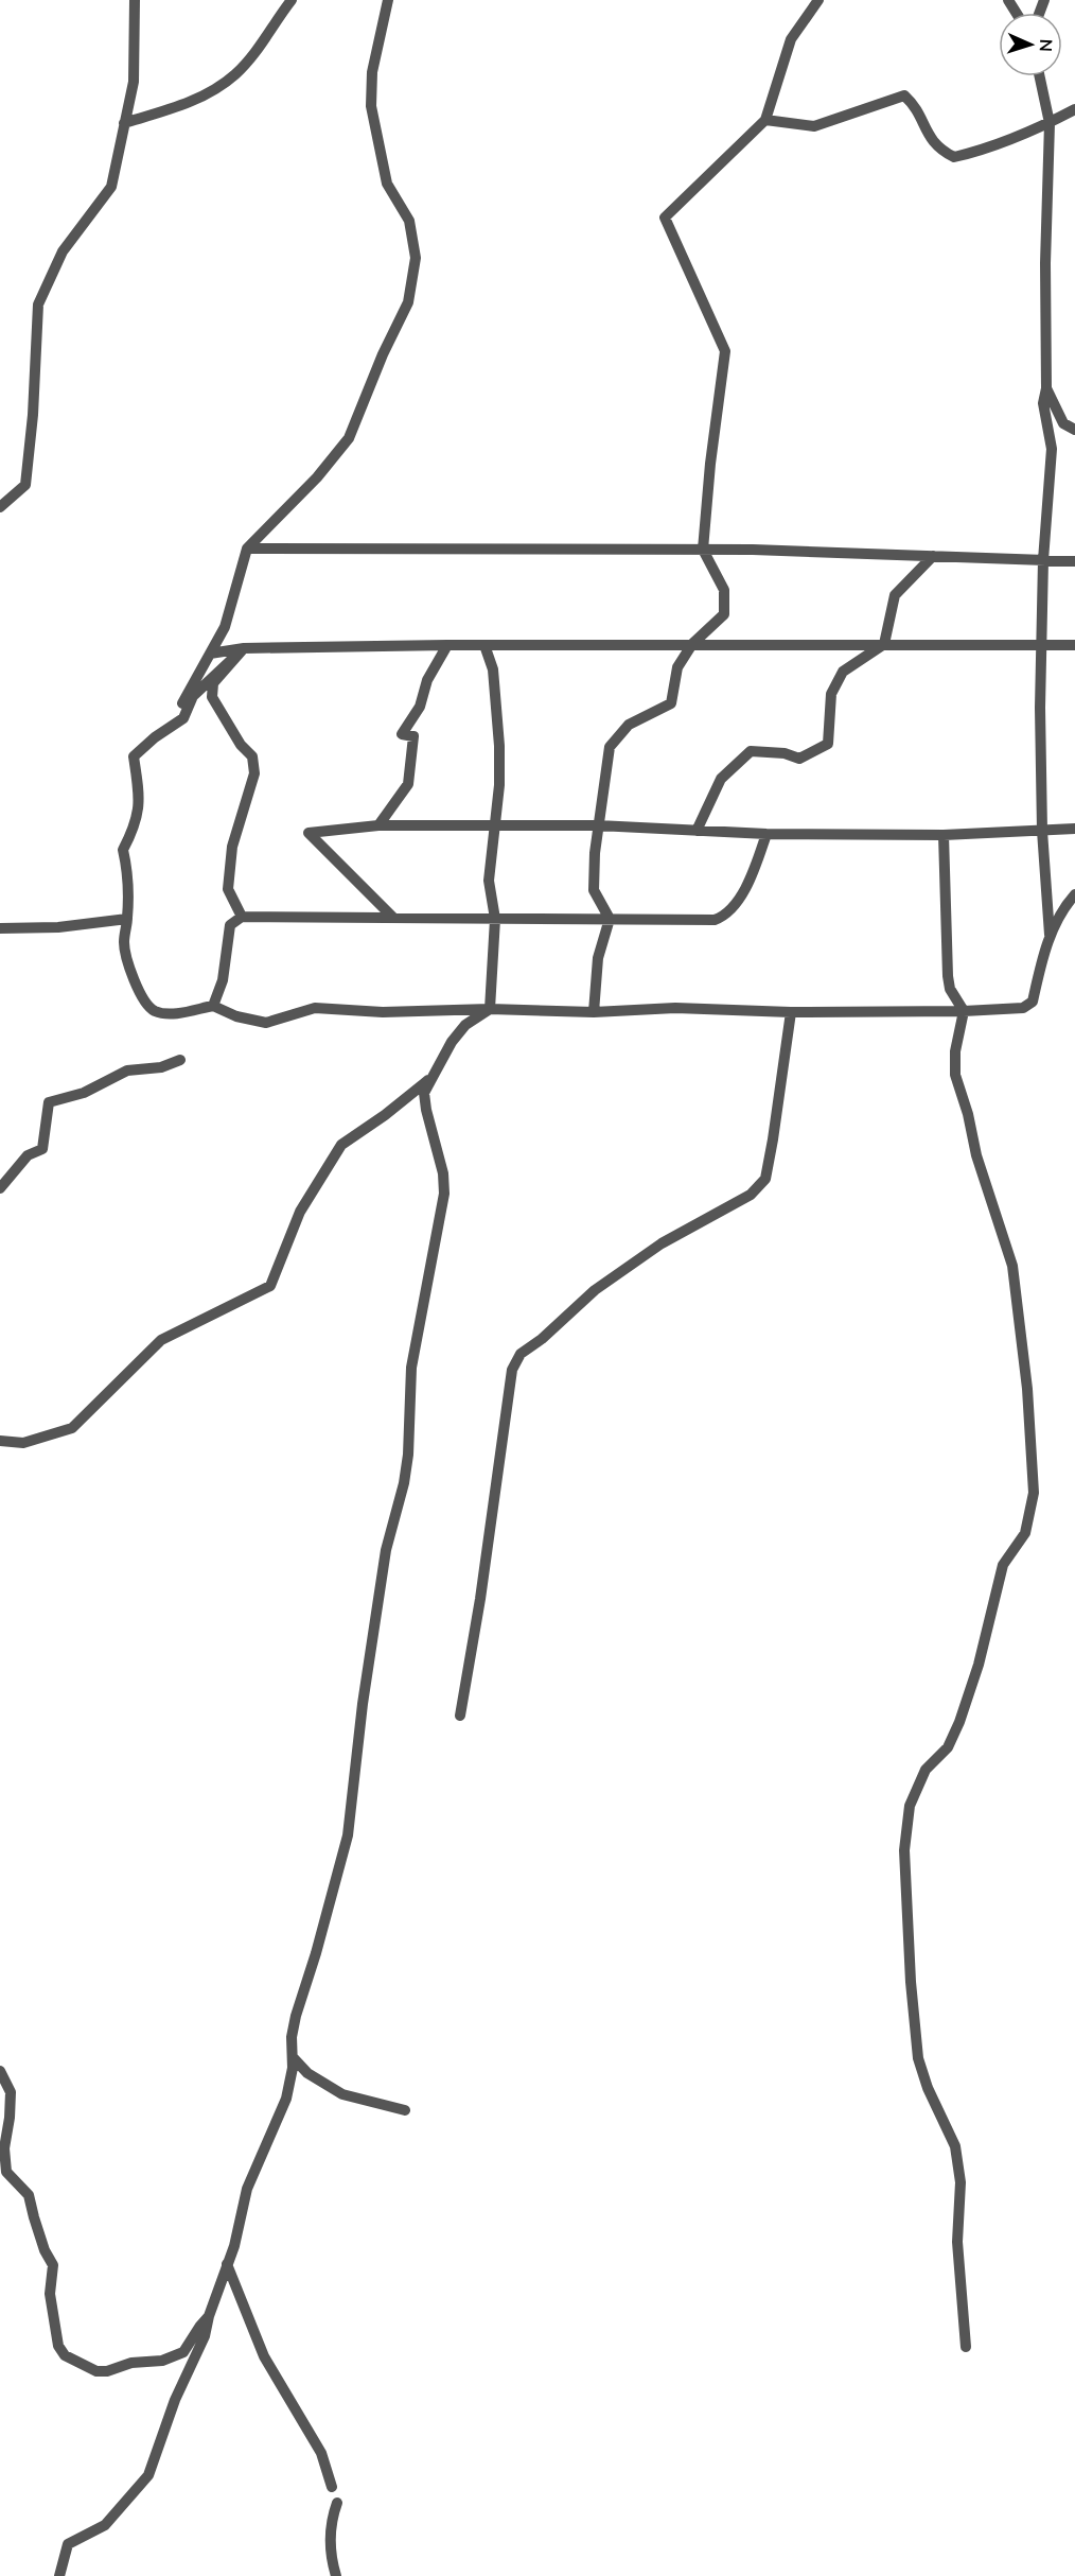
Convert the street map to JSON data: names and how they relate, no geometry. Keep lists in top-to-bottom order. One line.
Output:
{"north":"right"}
